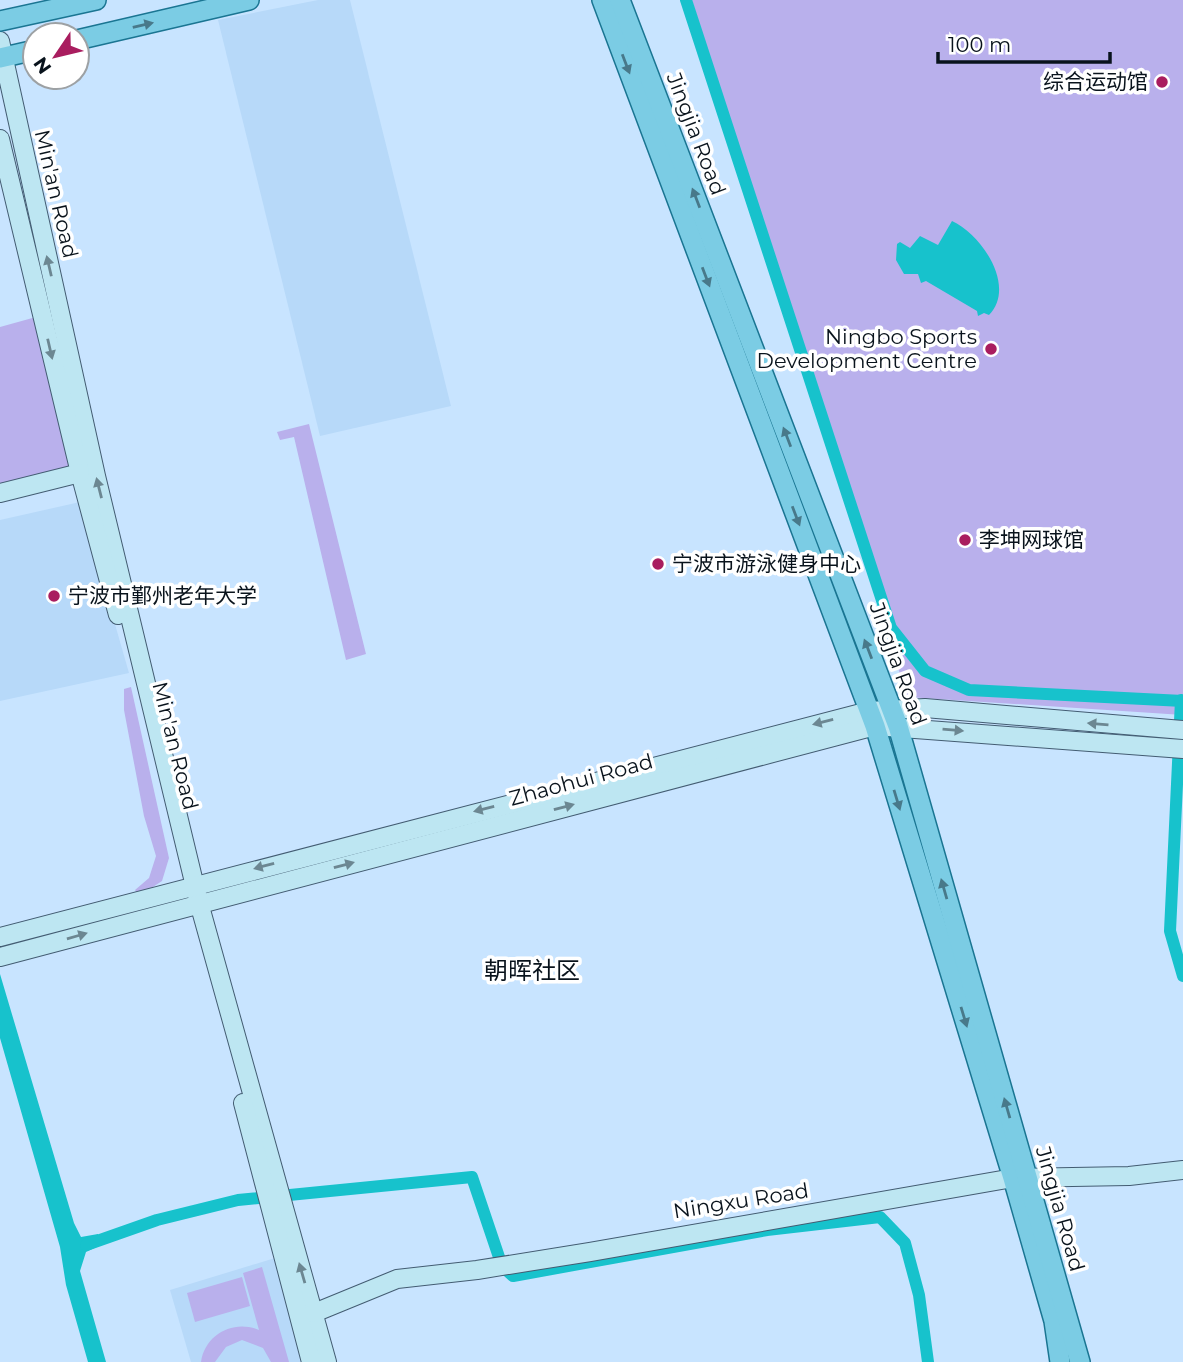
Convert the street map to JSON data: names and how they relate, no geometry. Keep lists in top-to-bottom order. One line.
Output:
{"streets":{"main road":["Jingjia Road","Min'an Road","Zhaohui Road","Ningxu Road"]},"crossings":[["Jingjia Road","Zhaohui Road"],["Jingjia Road","Ningxu Road"],["Min'an Road","Zhaohui Road"],["Min'an Road","Ningxu Road"]],"districts":["朝晖社区"],"places":["综合运动馆","Ningbo Sports Development Centre","李坤网球馆","宁波市游泳健身中心","宁波市鄞州老年大学"],"scale_bar":"100 m","north":"bottom left"}
